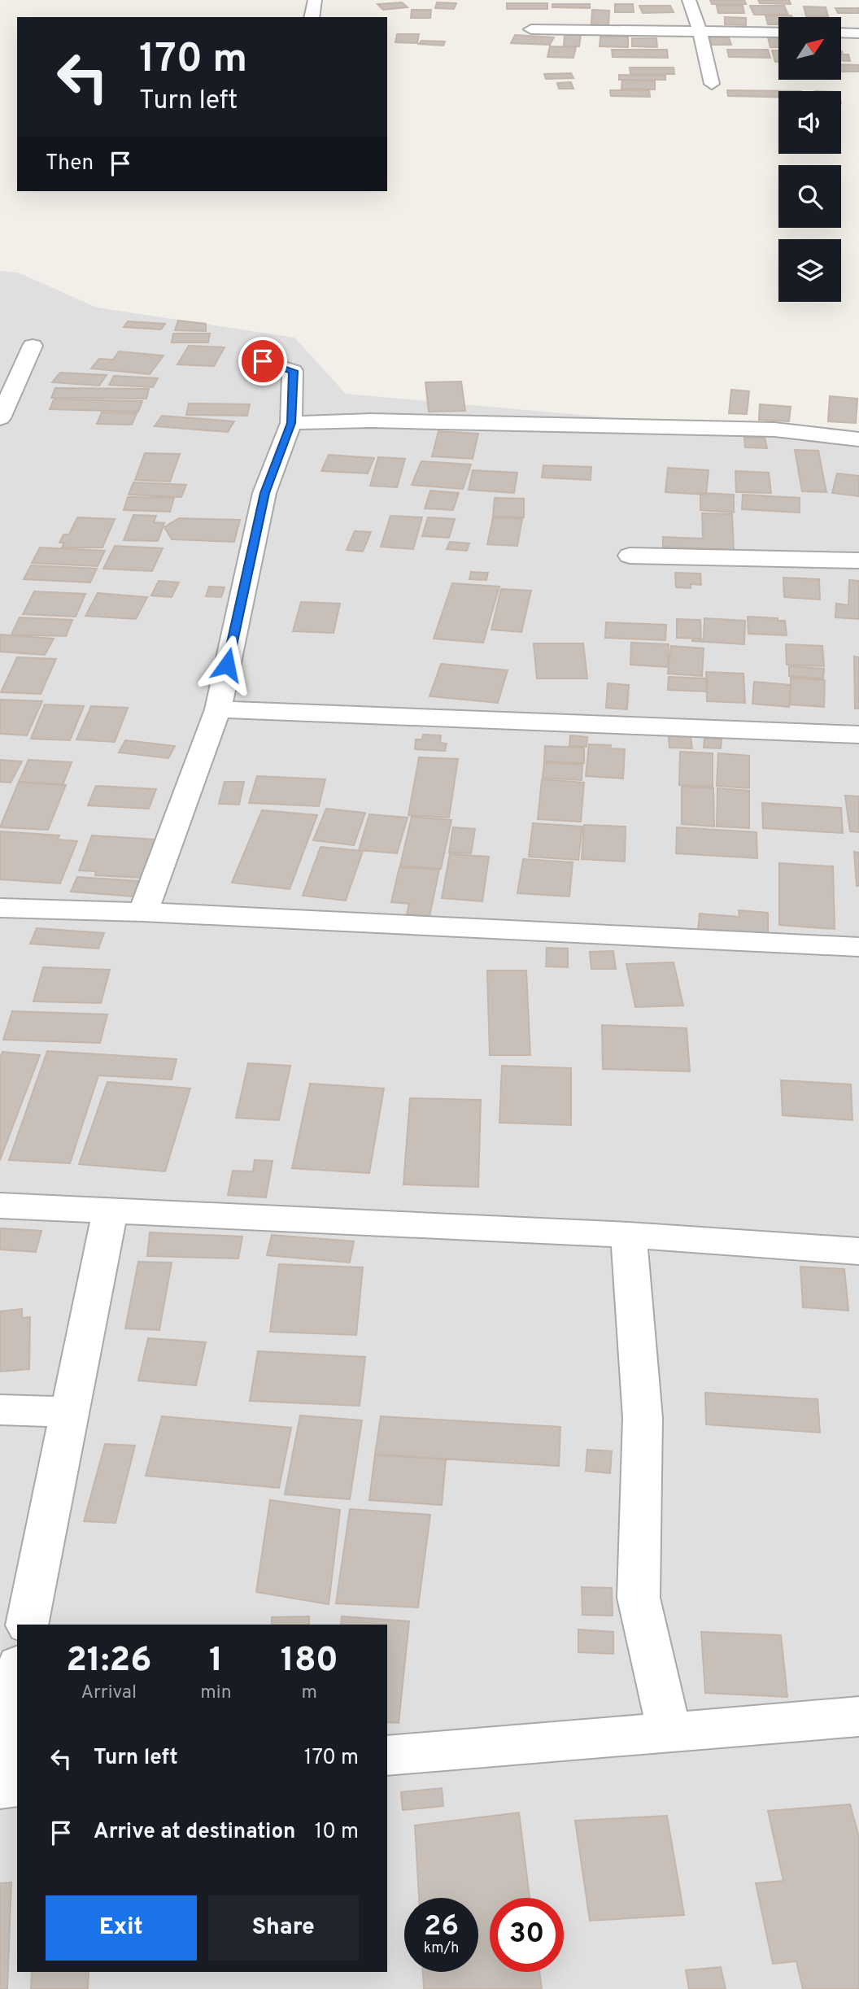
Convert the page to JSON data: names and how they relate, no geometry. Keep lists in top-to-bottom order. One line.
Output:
{"north":"top right","page":{"turn":["170 m","Turn left"],"then":"Then","eta":["21:26","Arrival","1","min","180","m"],"list":[{"name":"Turn left","value":"170 m"},{"name":"Arrive at destination","value":"10 m"}],"buttons":["Exit","Share"],"speed":"26 km/h","limit":"30"}}
